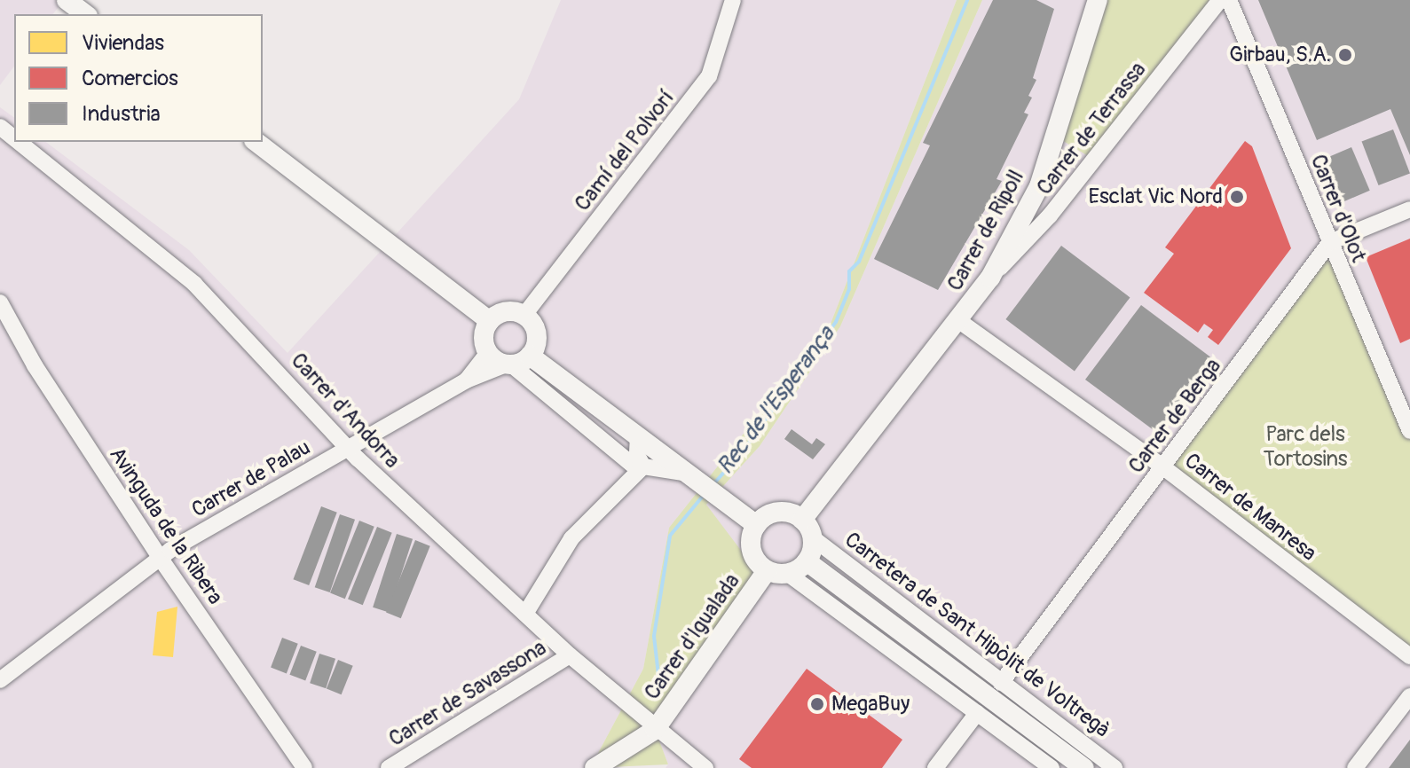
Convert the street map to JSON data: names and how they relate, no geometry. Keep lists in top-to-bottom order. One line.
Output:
{"streets":{"street":["Carrer de Terrassa","Camí del Polvorí","Carrer d'Olot","Carrer de Ripoll","Carrer d'Andorra","Carrer de Berga","Carrer de Palau","Carrer de Manresa","Avinguda de la Ribera","Carretera de Sant Hipòlit de Voltregà","Carrer d'Igualada","Carrer de Savassona"]},"crossings":[["Carrer de Terrassa","Carrer de Ripoll"],["Camí del Polvorí","Carrer de Palau"],["Carrer d'Olot","Carrer de Berga"],["Carrer de Ripoll","Carrer de Manresa"],["Carrer de Ripoll","Carretera de Sant Hipòlit de Voltregà"],["Carrer de Ripoll","Carrer d'Igualada"],["Carrer d'Andorra","Carrer de Palau"],["Carrer d'Andorra","Carrer d'Igualada"],["Carrer d'Andorra","Carrer de Savassona"],["Carrer de Berga","Carrer de Manresa"],["Carrer de Berga","Carretera de Sant Hipòlit de Voltregà"],["Carrer de Palau","Avinguda de la Ribera"],["Carretera de Sant Hipòlit de Voltregà","Carrer d'Igualada"]],"water":["Rec de l'Esperança"],"parks":["Parc dels Tortosins"],"places":["Girbau, S.A.","Esclat Vic Nord","MegaBuy"],"legend":["Viviendas","Comercios","Industria"]}
